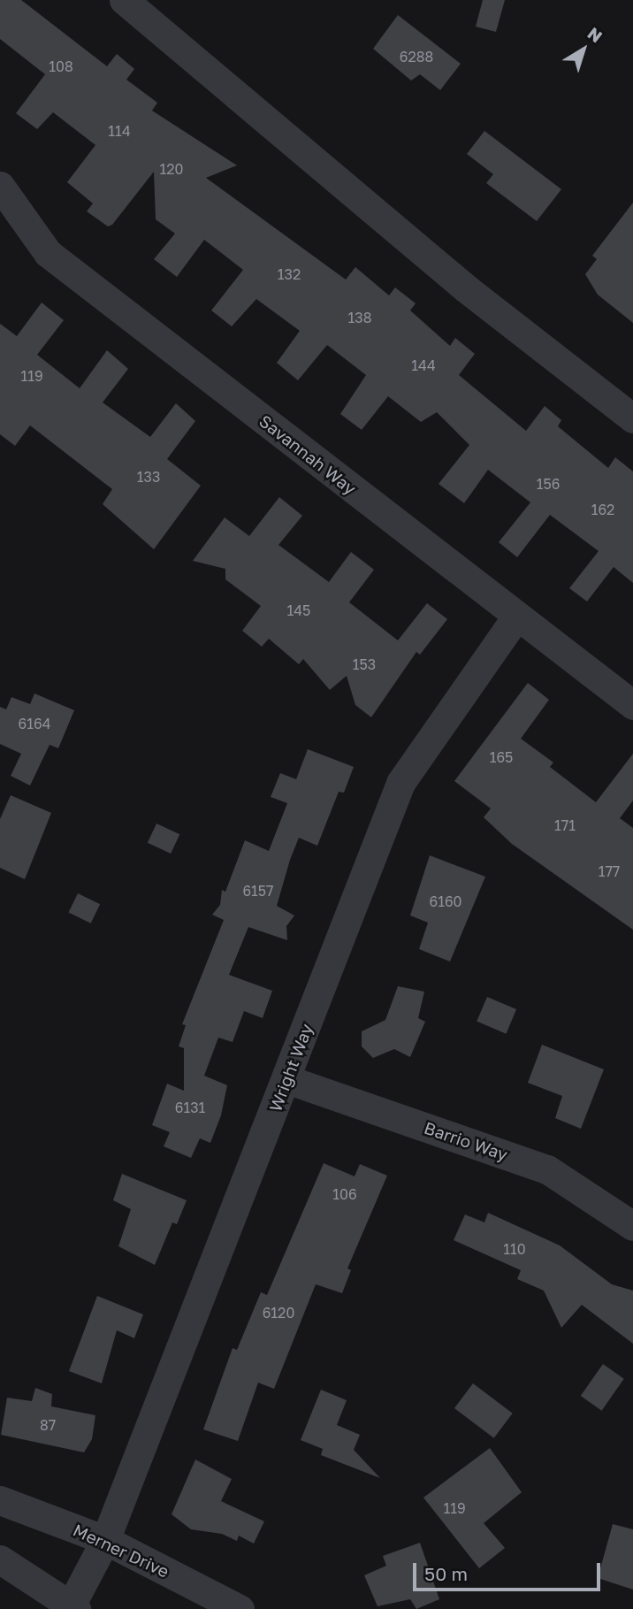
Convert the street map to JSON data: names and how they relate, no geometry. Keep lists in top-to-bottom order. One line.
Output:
{"streets":{"street":["Savannah Way","Wright Way","Barrio Way","Merner Drive"]},"crossings":[["Savannah Way","Wright Way"],["Wright Way","Barrio Way"],["Wright Way","Merner Drive"]],"house_numbers":["6288","108","114","120","132","138","144","119","133","156","162","145","153","6164","165","171","177","6157","6160","6131","106","110","6120","87","119"],"scale_bar":"50 m","north":"top right"}
